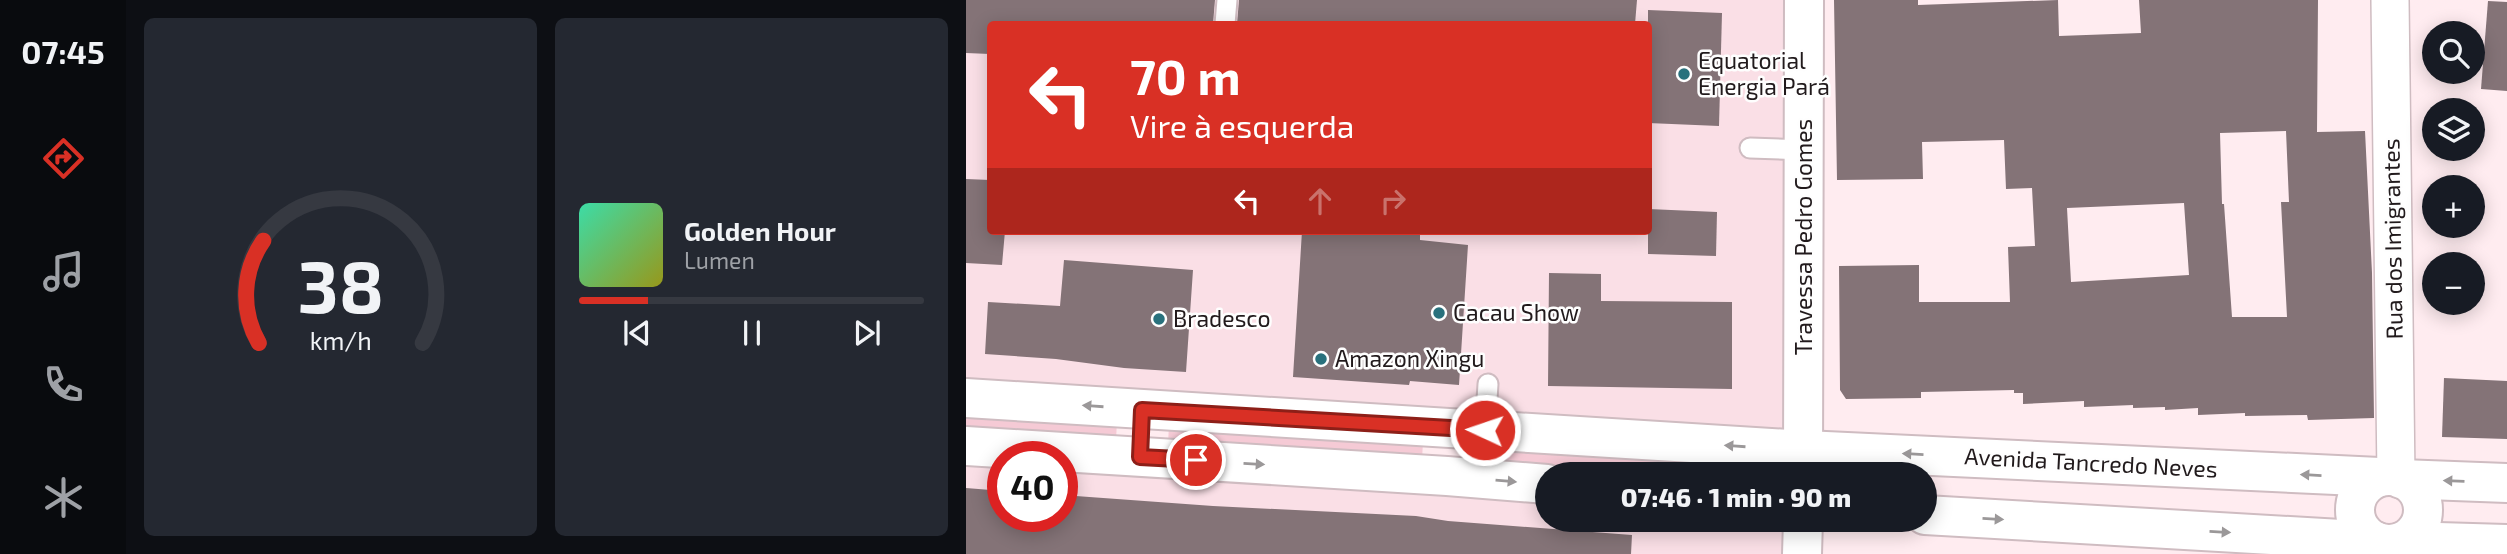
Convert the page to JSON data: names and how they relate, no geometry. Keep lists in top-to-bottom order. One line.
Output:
{"streets":{"street":["Travessa Pedro Gomes","Rua dos Imigrantes","Avenida Tancredo Neves"]},"crossings":[["Travessa Pedro Gomes","Avenida Tancredo Neves"],["Rua dos Imigrantes","Avenida Tancredo Neves"]],"places":["Equatorial Energia Pará","Cacau Show","Bradesco","Amazon Xingu"],"page":{"tabs":"07:45","map_buttons":["+","−"],"turn":["70 m","Vire à esquerda"],"song":["Golden Hour","Lumen"],"limit":"40","trip":"07:46 · 1 min · 90 m","gauge":["38","km/h"]}}
